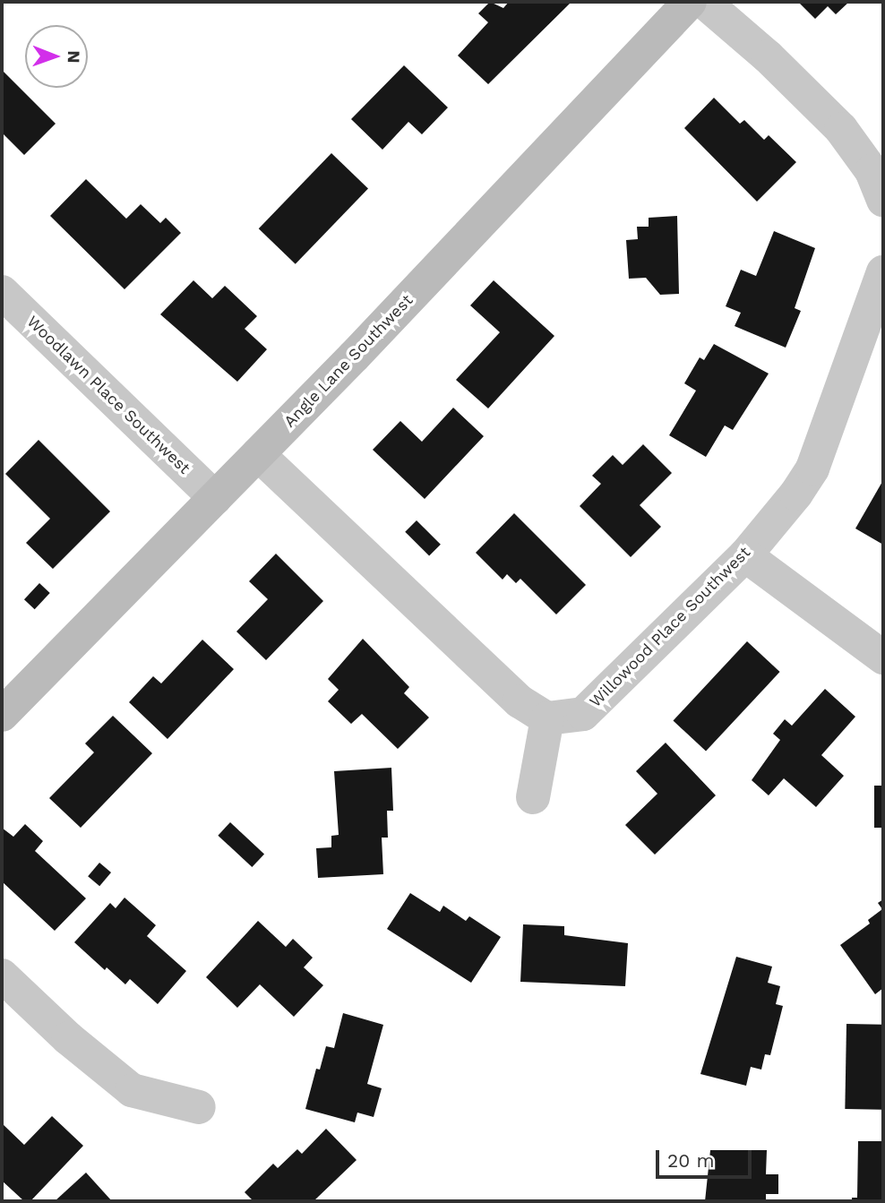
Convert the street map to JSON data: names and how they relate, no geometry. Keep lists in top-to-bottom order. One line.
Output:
{"streets":{"street":["Angle Lane Southwest","Woodlawn Place Southwest","Willowood Place Southwest"]},"crossings":[["Angle Lane Southwest","Woodlawn Place Southwest"]],"scale_bar":"20 m","north":"right"}
